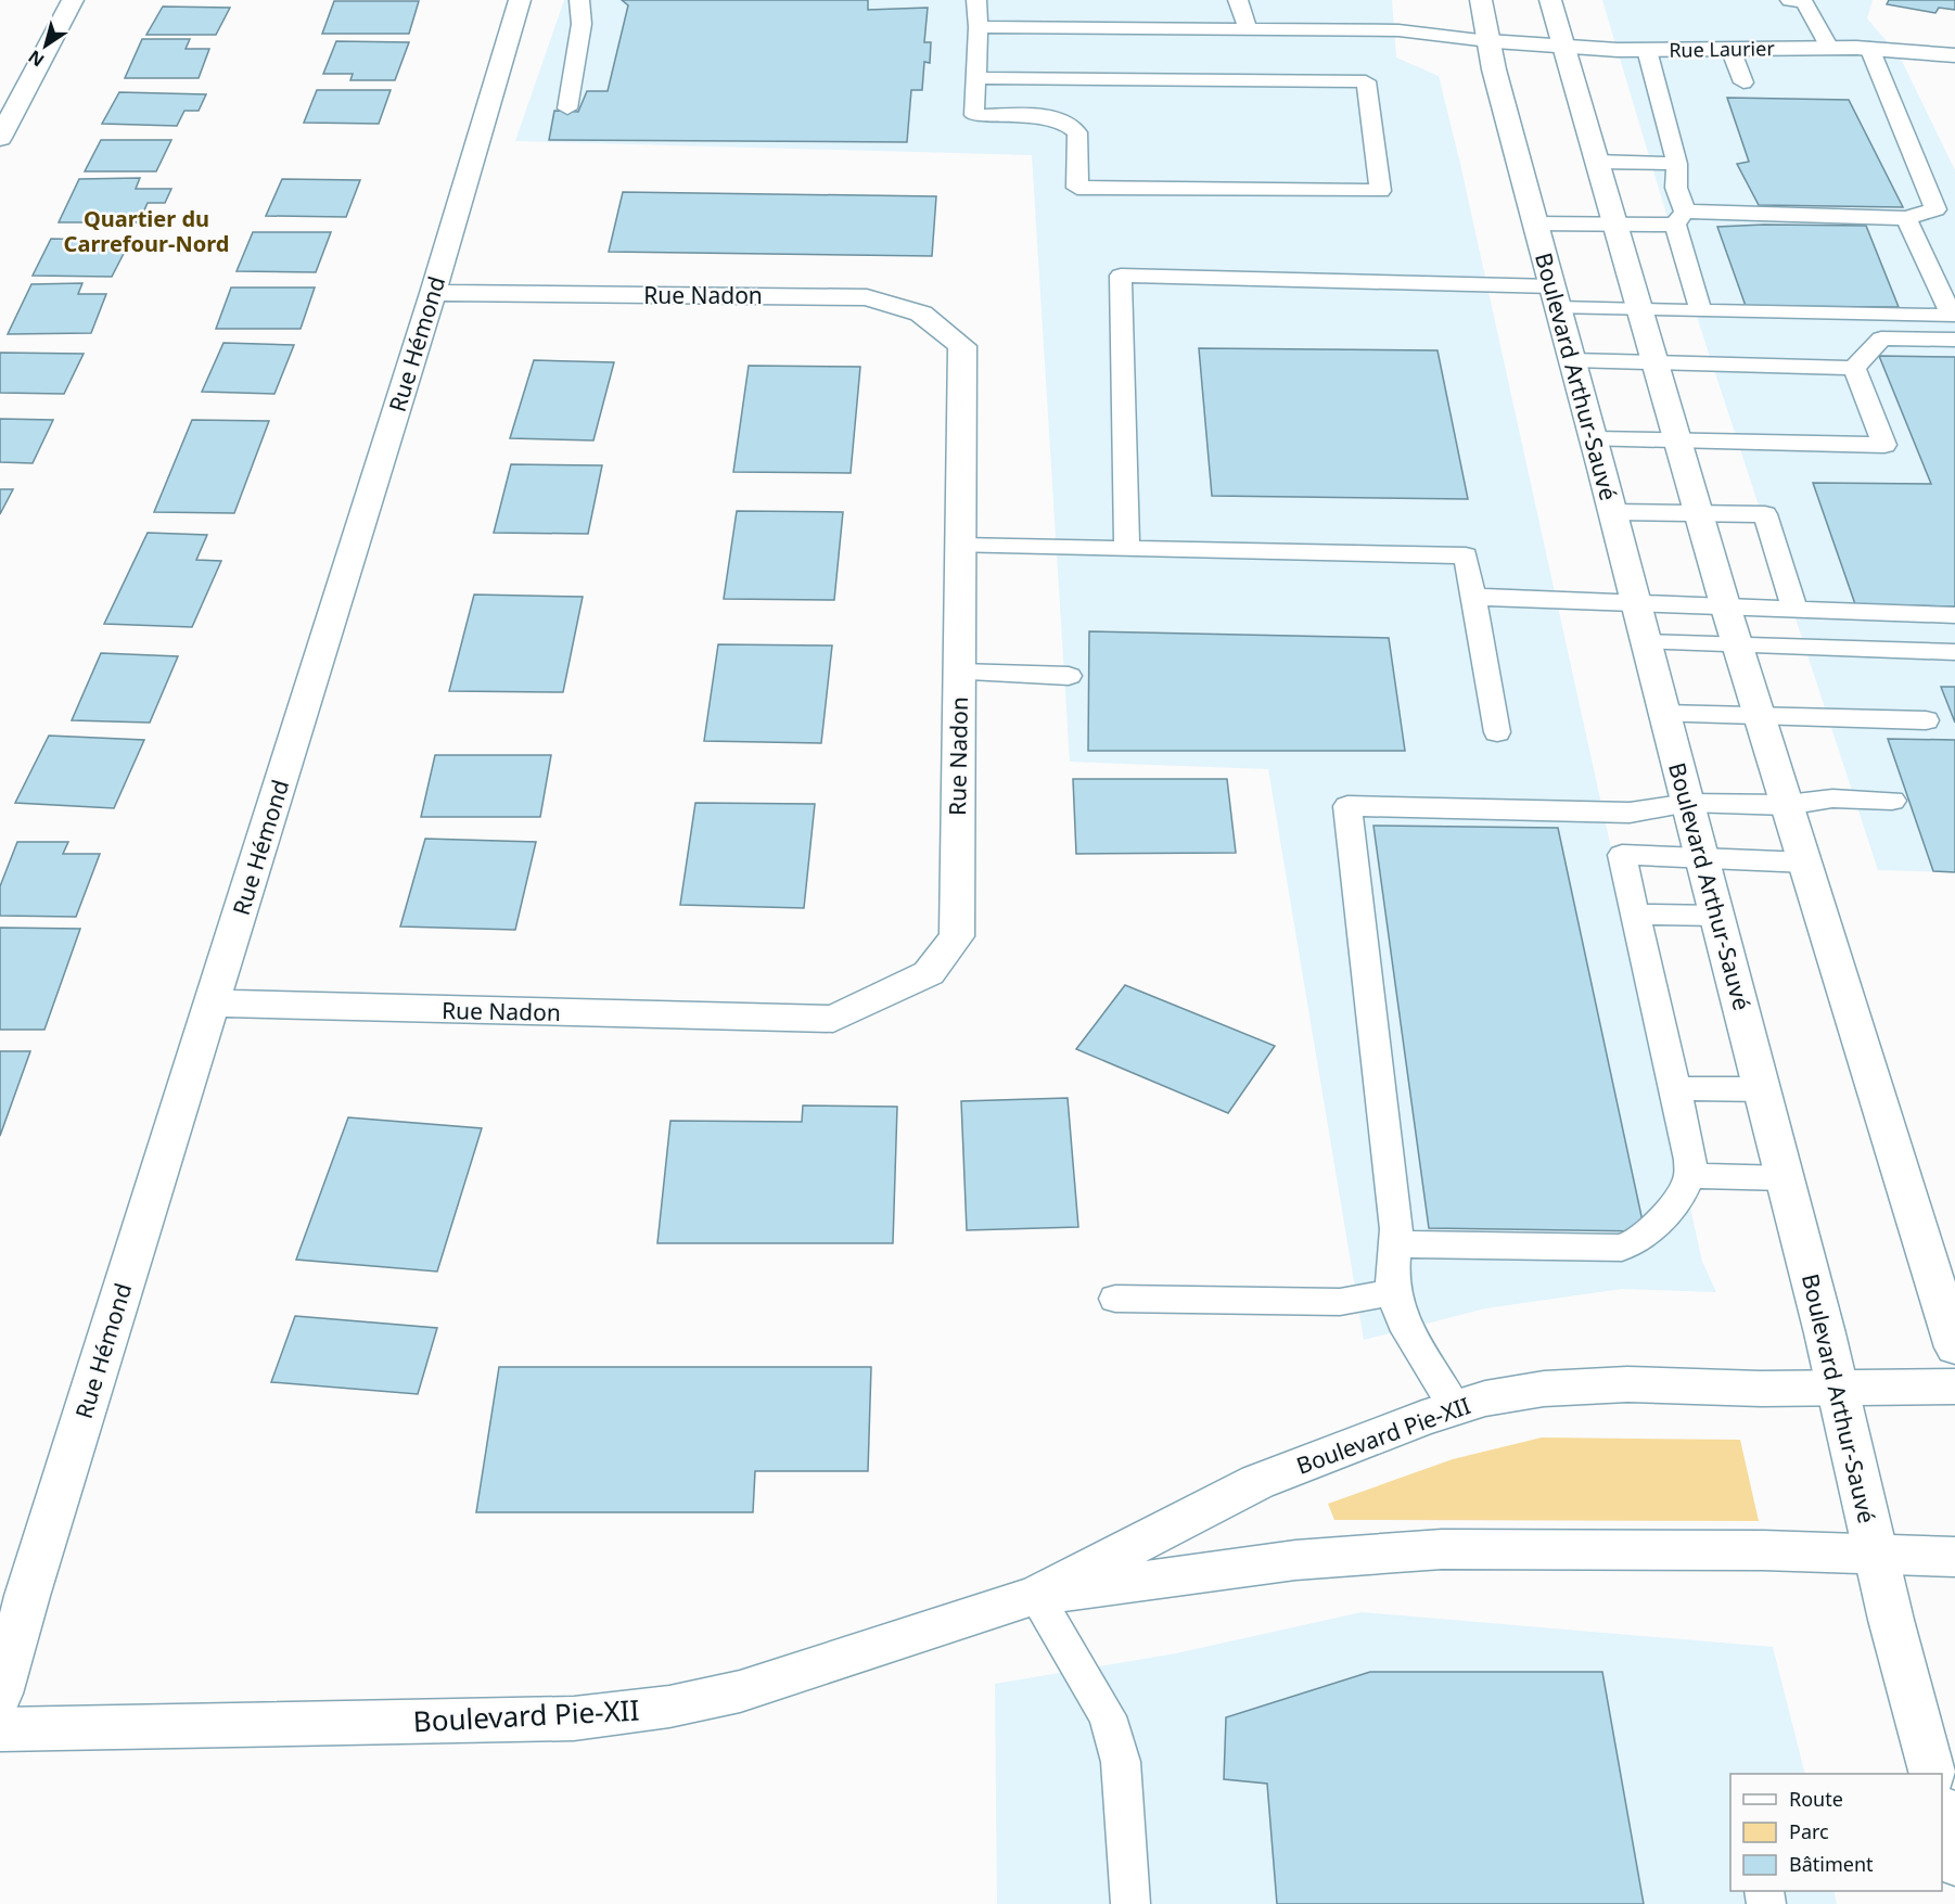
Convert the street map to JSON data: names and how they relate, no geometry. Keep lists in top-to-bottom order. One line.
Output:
{"streets":{"street":["Rue Laurier","Rue Nadon","Rue Hémond","Boulevard Arthur-Sauvé","Boulevard Pie-XII"]},"crossings":[["Rue Laurier","Boulevard Arthur-Sauvé"],["Rue Nadon","Rue Hémond"],["Boulevard Arthur-Sauvé","Boulevard Pie-XII"]],"districts":["Quartier du Carrefour-Nord"],"legend":["Route","Parc","Bâtiment"],"north":"bottom left"}
